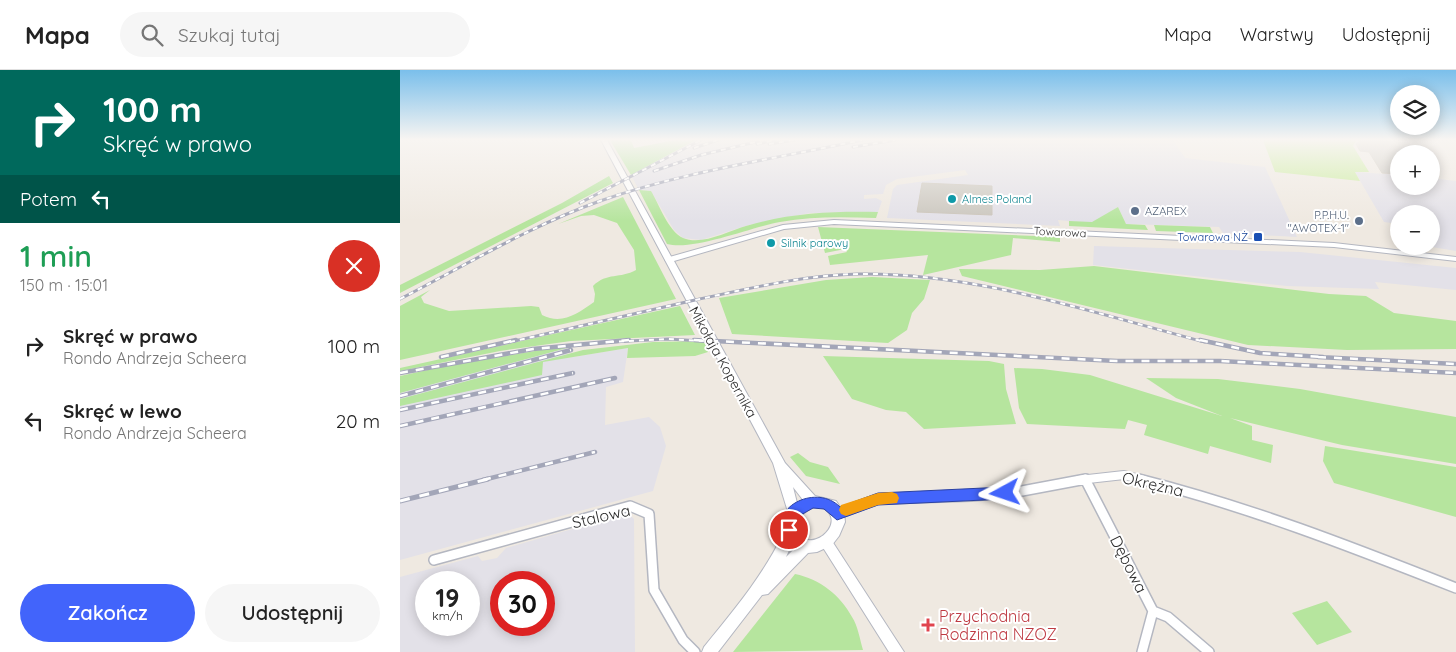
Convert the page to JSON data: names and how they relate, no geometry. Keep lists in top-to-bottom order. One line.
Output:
{"streets":{"main road":["Towarowa","Mikołaja Kopernika"],"street":["Okrężna","Stalowa","Dębowa"]},"crossings":[["Towarowa","Mikołaja Kopernika"],["Mikołaja Kopernika","Okrężna"],["Okrężna","Dębowa"]],"places":{"other":["Almes Poland","AZAREX","P.P.H.U. \"AWOTEX-1\"","Silnik parowy"],"transit":["Towarowa NŻ"],"health":["Przychodnia Rodzinna NZOZ"]},"page":{"header":"Mapa","search":"Szukaj tutaj","nav":["Mapa","Warstwy","Udostępnij"],"turn":["100 m","Skręć w prawo"],"map_buttons":["+","−"],"then":"Potem","heading":["1 min","150 m · 15:01"],"list":[{"name":"Skręć w prawo","note":"Rondo Andrzeja Scheera","value":"100 m"},{"name":"Skręć w lewo","note":"Rondo Andrzeja Scheera","value":"20 m"}],"speed":"19 km/h","limit":"30","buttons":["Zakończ","Udostępnij"]}}
